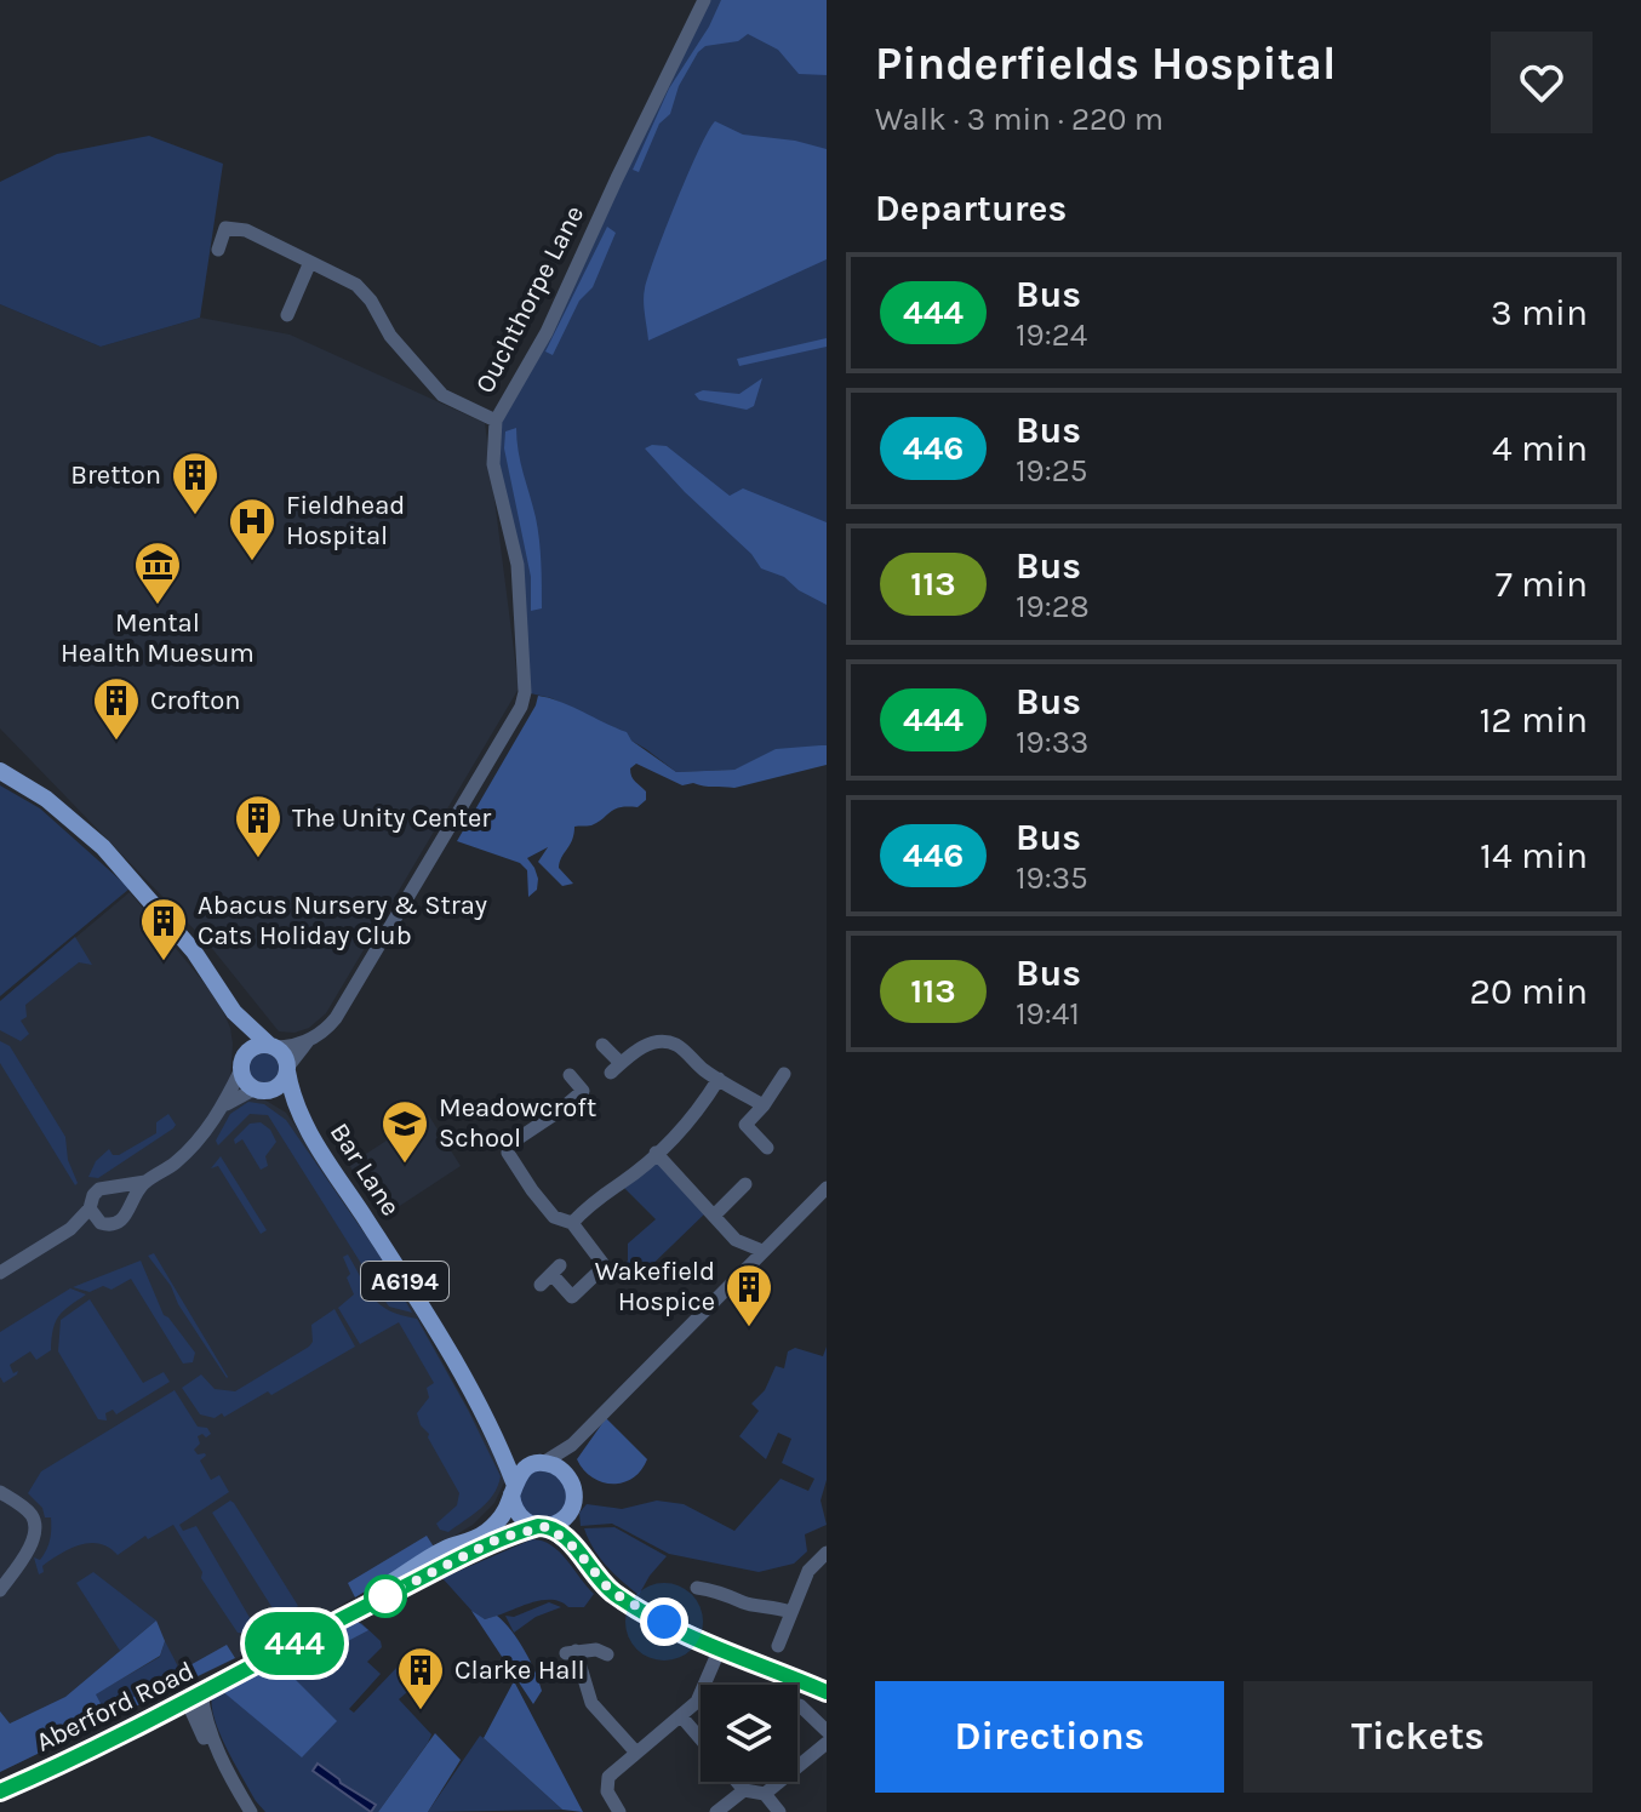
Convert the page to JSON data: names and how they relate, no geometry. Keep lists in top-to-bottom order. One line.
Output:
{"streets":{"main road":["Bar Lane","A6194","Aberford Road"],"street":["Ouchthorpe Lane"]},"crossings":[["Ouchthorpe Lane","Bar Lane"],["Ouchthorpe Lane","A6194"],["Bar Lane","A6194"],["Bar Lane","Aberford Road"],["A6194","Aberford Road"]],"places":{"building":["Bretton","Crofton","The Unity Center","Abacus Nursery & Stray Cats Holiday Club","Wakefield Hospice","Clarke Hall"],"hospital":["Fieldhead Hospital"],"museum":["Mental Health Muesum"],"school or university":["Meadowcroft School"]},"lines":["bus line 444"],"page":{"on_map":"444","heading":[["Pinderfields Hospital","Walk · 3 min · 220 m"],"Departures"],"list":[{"mark":"444","name":"Bus","note":"19:24","value":"3 min"},{"mark":"446","name":"Bus","note":"19:25","value":"4 min"},{"mark":"113","name":"Bus","note":"19:28","value":"7 min"},{"mark":"444","name":"Bus","note":"19:33","value":"12 min"},{"mark":"446","name":"Bus","note":"19:35","value":"14 min"},{"mark":"113","name":"Bus","note":"19:41","value":"20 min"}],"buttons":["Directions","Tickets"]}}
